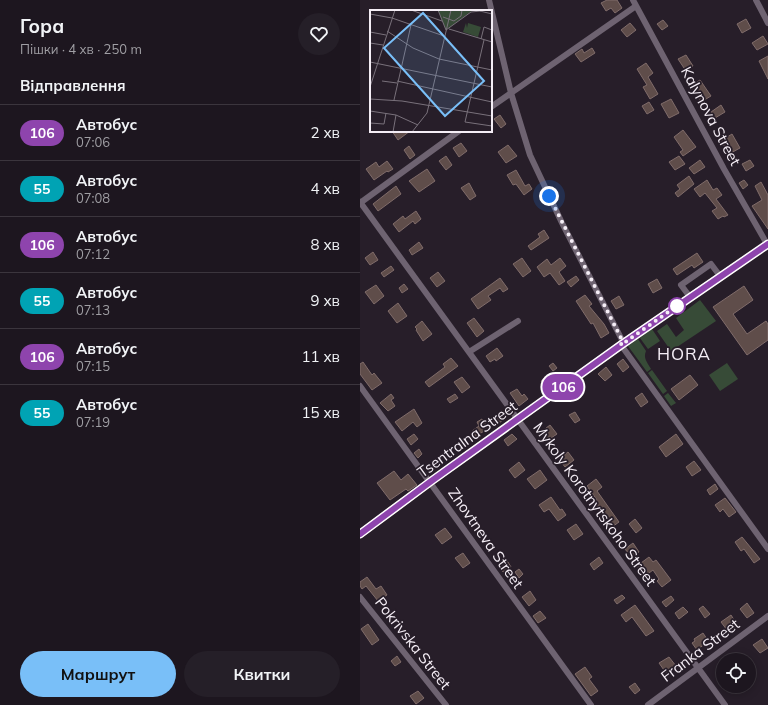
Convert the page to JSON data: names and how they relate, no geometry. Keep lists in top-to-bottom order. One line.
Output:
{"streets":{"main road":["Tsentralna Street"],"street":["Kalynova Street","Mykoly Korotnytskoho Street","Zhovtneva Street","Pokrivska Street","Franka Street"]},"crossings":[["Kalynova Street","Tsentralna Street"],["Tsentralna Street","Mykoly Korotnytskoho Street"],["Tsentralna Street","Zhovtneva Street"],["Mykoly Korotnytskoho Street","Franka Street"]],"districts":["HORA"],"lines":["bus line 106"],"page":{"heading":[["Гора","Пішки · 4 хв · 250 m"],"Відправлення"],"on_map":"106","list":[{"mark":"106","name":"Автобус","note":"07:06","value":"2 хв"},{"mark":"55","name":"Автобус","note":"07:08","value":"4 хв"},{"mark":"106","name":"Автобус","note":"07:12","value":"8 хв"},{"mark":"55","name":"Автобус","note":"07:13","value":"9 хв"},{"mark":"106","name":"Автобус","note":"07:15","value":"11 хв"},{"mark":"55","name":"Автобус","note":"07:19","value":"15 хв"}],"buttons":["Маршрут","Квитки"]}}
